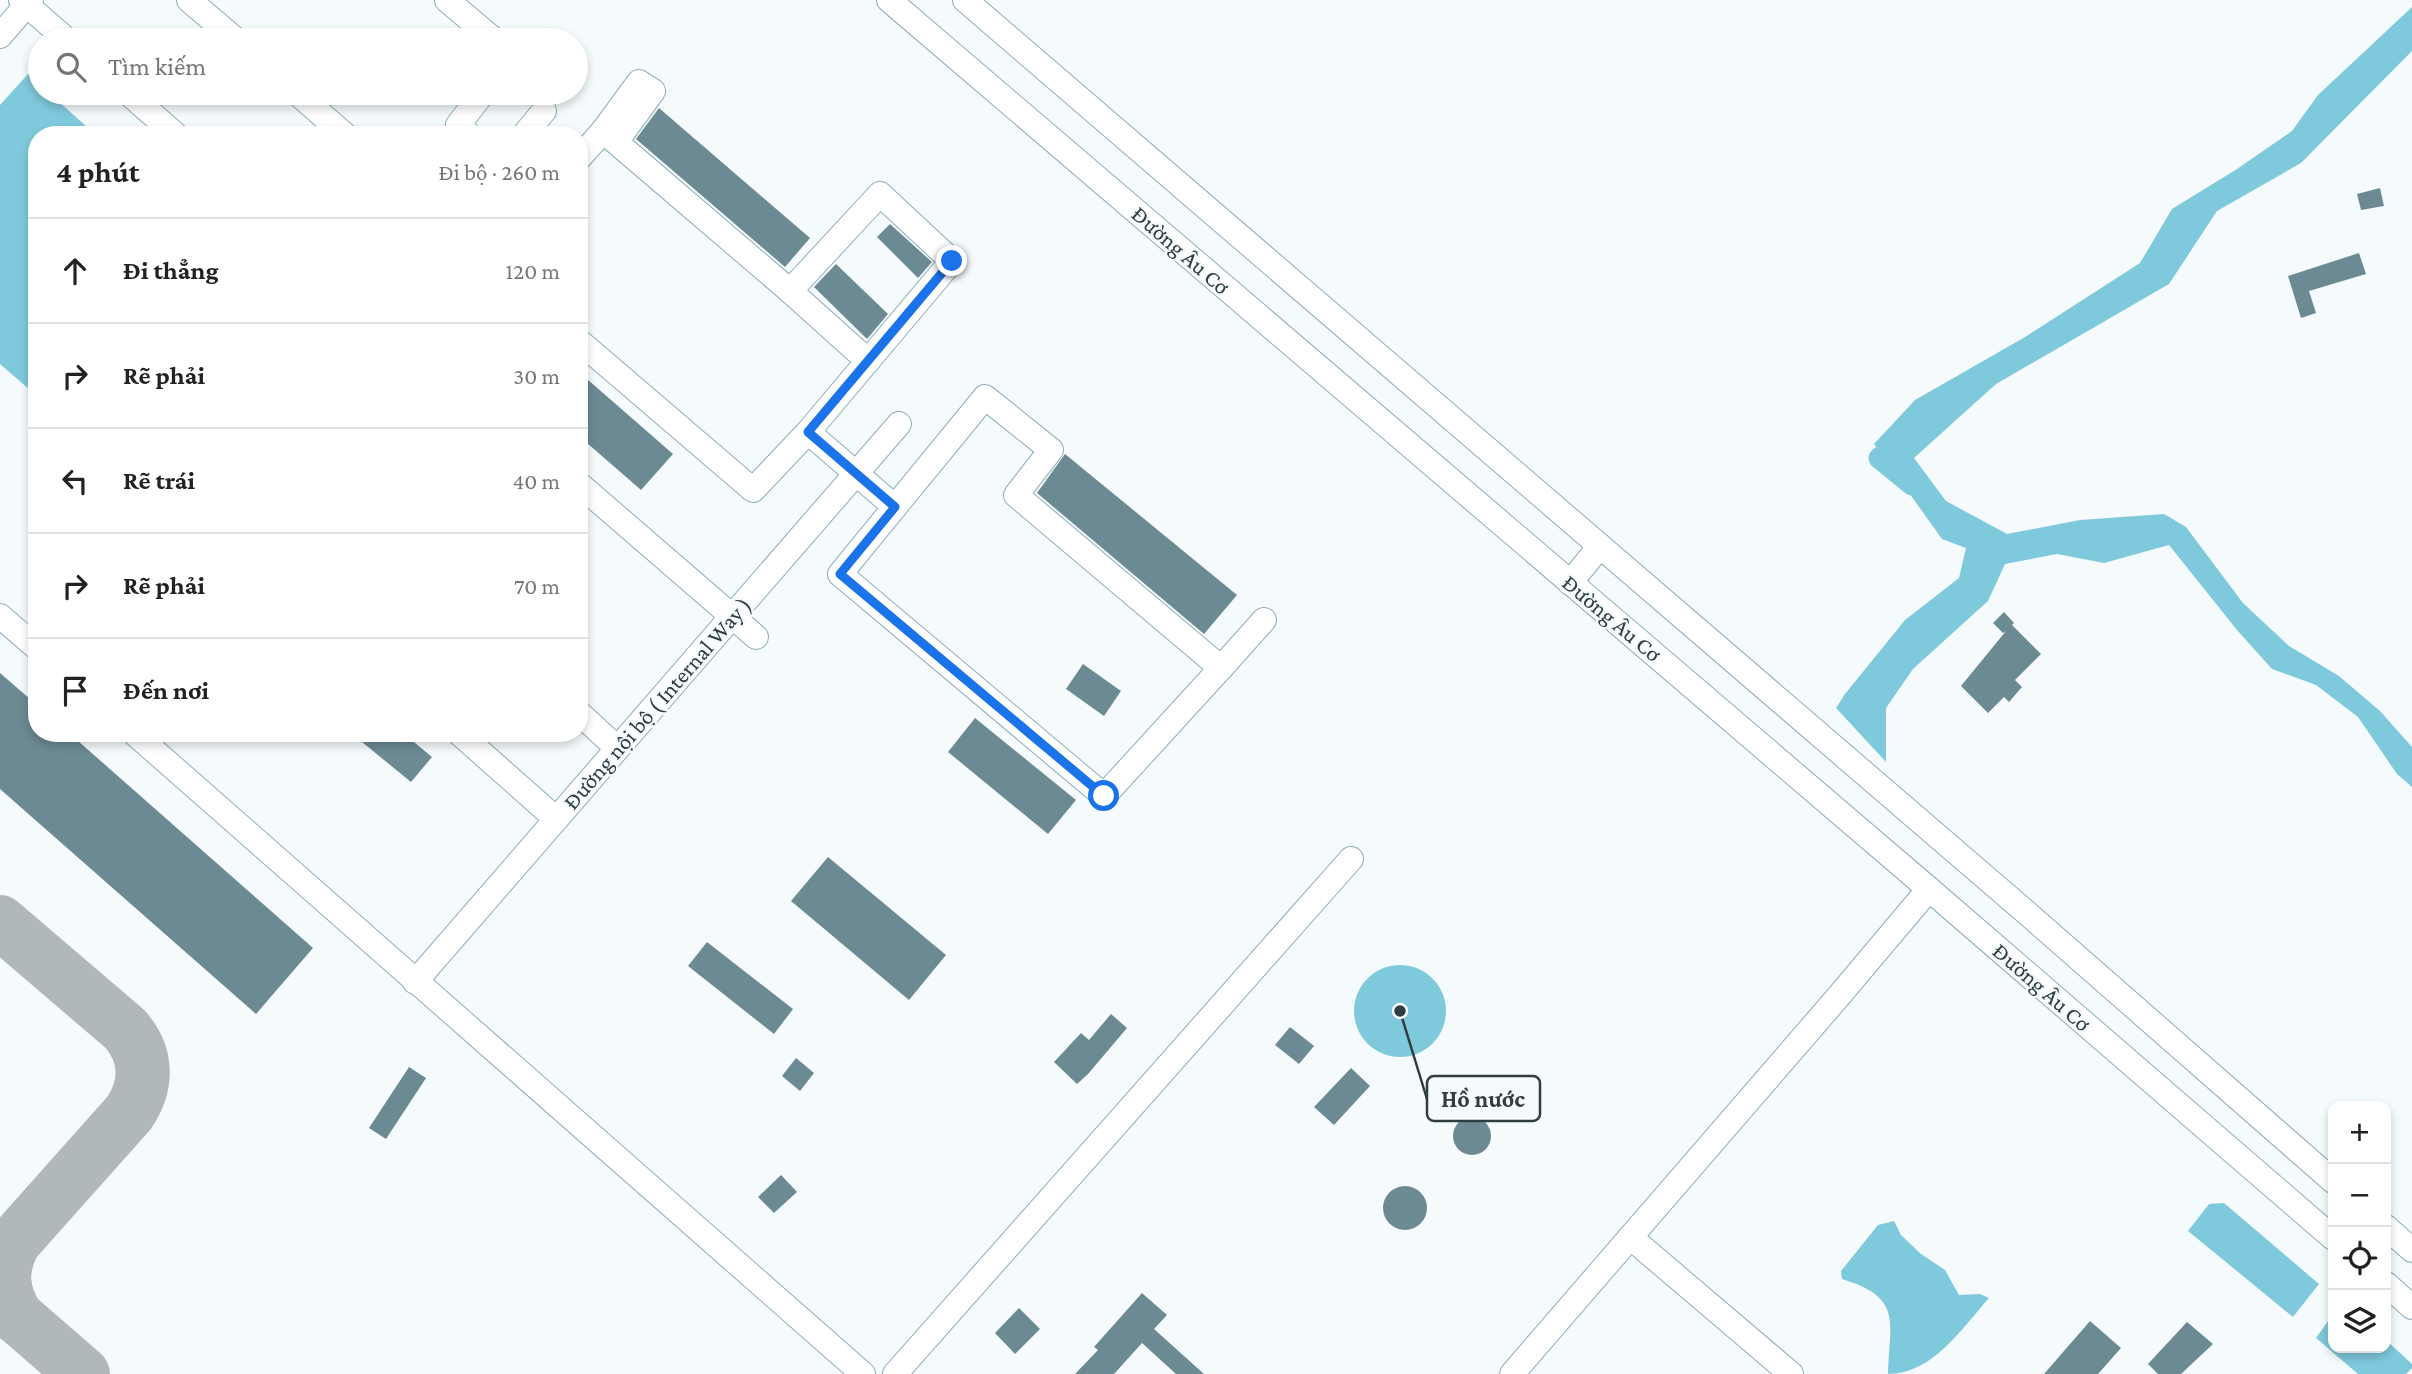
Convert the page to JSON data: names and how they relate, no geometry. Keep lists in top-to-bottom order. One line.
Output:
{"streets":{"street":["Đường Âu Cơ","Đường nội bộ ( Internal Way )"]},"places":["Hồ nước"],"page":{"search":"Tìm kiếm","heading":["4 phút","Đi bộ · 260 m"],"list":[["Đi thẳng","120 m"],["Rẽ phải","30 m"],["Rẽ trái","40 m"],["Rẽ phải","70 m"],"Đến nơi"],"map_buttons":["+","−"]}}
